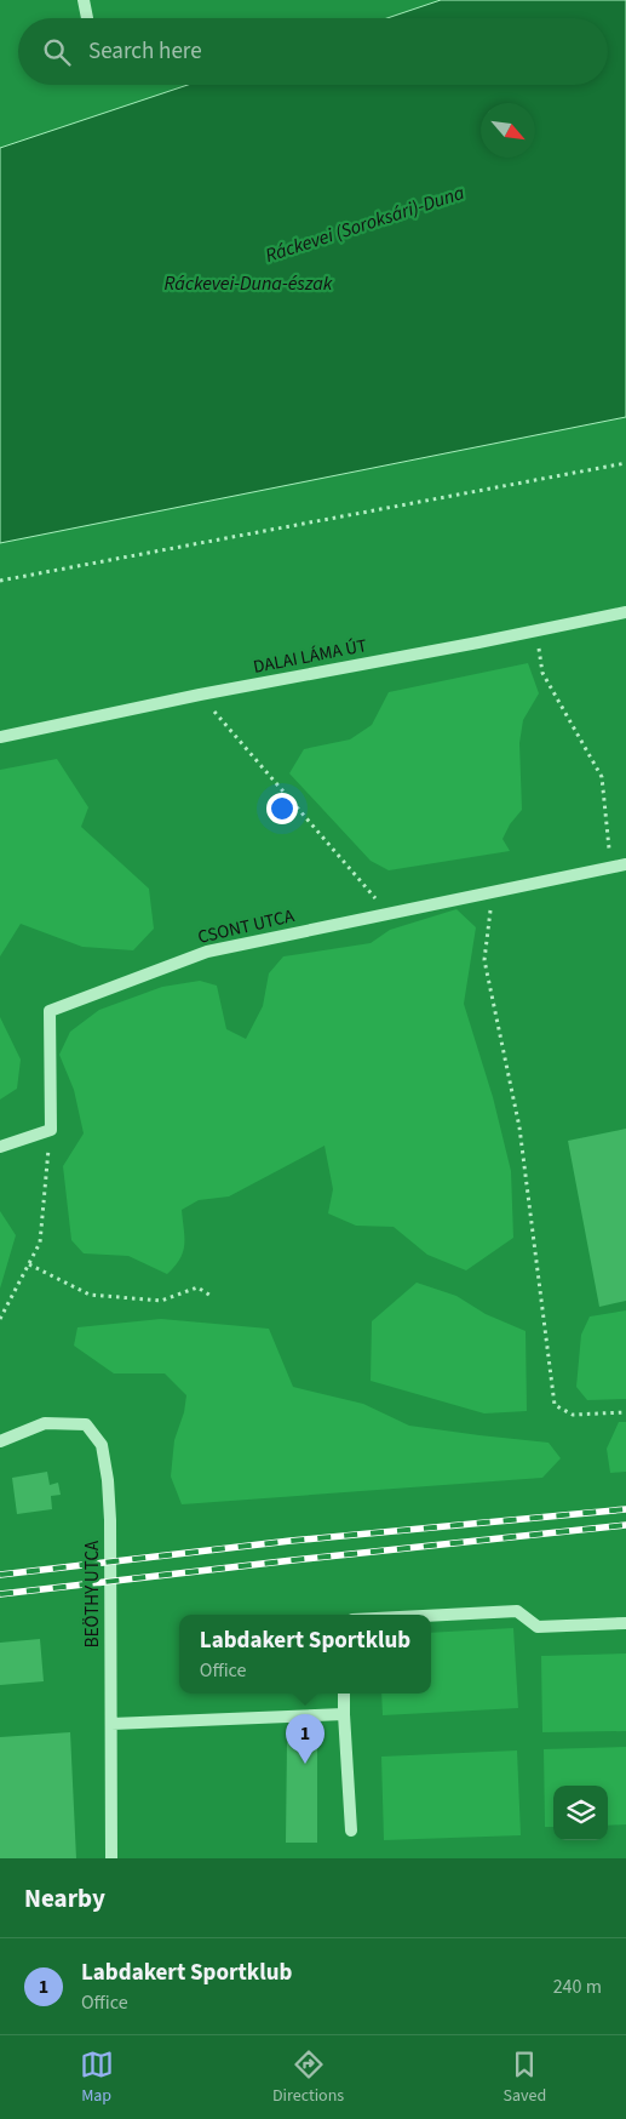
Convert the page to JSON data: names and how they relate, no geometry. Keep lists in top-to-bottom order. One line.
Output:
{"streets":{"lane":["DALAI LÁMA ÚT","CSONT UTCA","BEÖTHY UTCA"]},"water":["Ráckevei (Soroksári)-Duna","Ráckevei-Duna-észak"],"north":"bottom right","page":{"search":"Search here","popup":["Labdakert Sportklub","Office"],"pins":"1","heading":"Nearby","list":[{"mark":"1","name":"Labdakert Sportklub","note":"Office","value":"240 m"}],"nav":["Map","Directions","Saved"]}}
